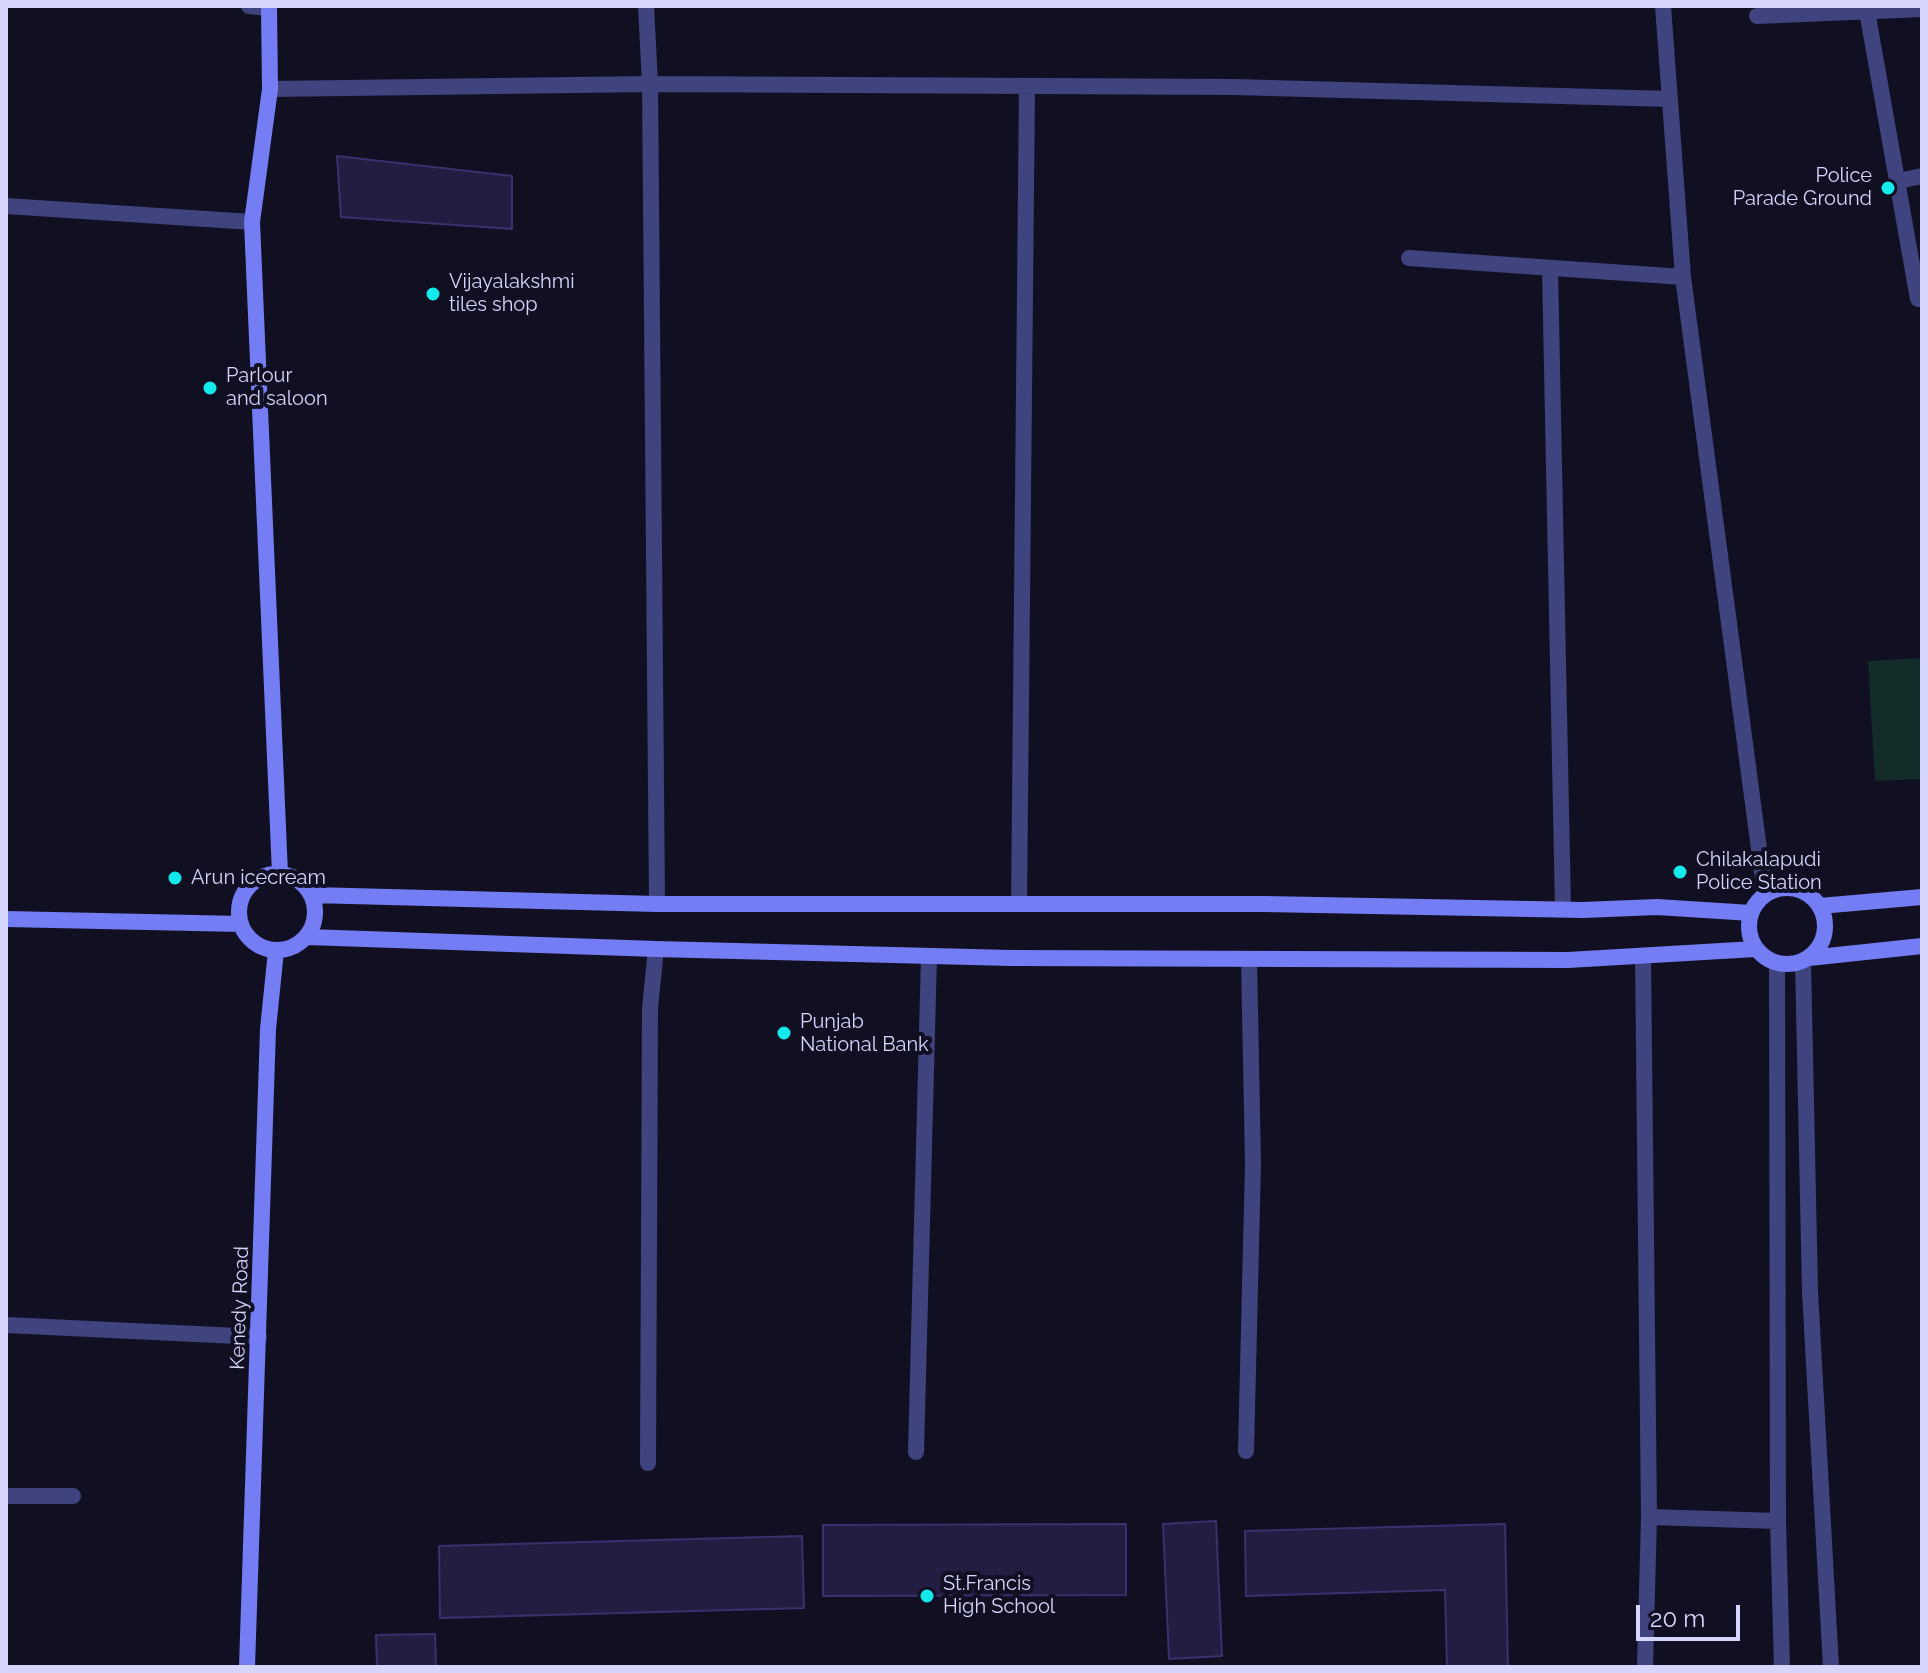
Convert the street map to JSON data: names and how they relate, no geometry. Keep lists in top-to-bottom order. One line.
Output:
{"streets":{"main road":["Kenedy Road"]},"places":["Police Parade Ground","Vijayalakshmi tiles shop","Parlour and saloon","Chilakalapudi Police Station","Arun icecream","Punjab National Bank","St.Francis High School"],"scale_bar":"20 m"}
